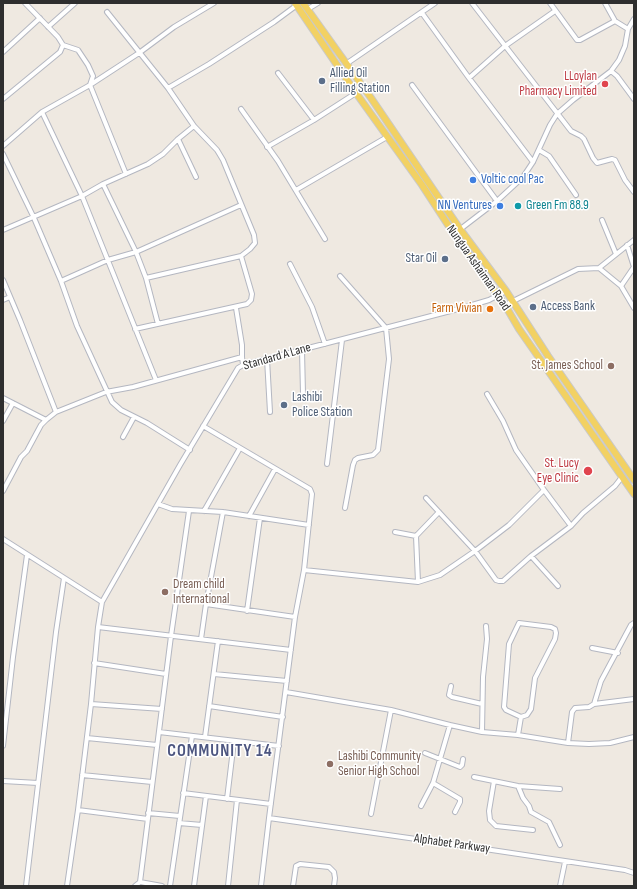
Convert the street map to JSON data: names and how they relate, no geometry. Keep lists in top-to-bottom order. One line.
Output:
{"streets":{"main road":["Nungua Ashaiman Road"],"street":["Standard A Lane","Alphabet Parkway"]},"crossings":[["Nungua Ashaiman Road","Standard A Lane"]],"districts":["COMMUNITY 14"],"places":["Allied Oil Filling Station","LLoylan Pharmacy Limited","Voltic cool Pac","NN Ventures","Green Fm 88.9","Star Oil","Access Bank","Farm Vivian","St. James School","Lashibi Police Station","St. Lucy Eye Clinic","Dream child International","Lashibi Community Senior High School"]}
